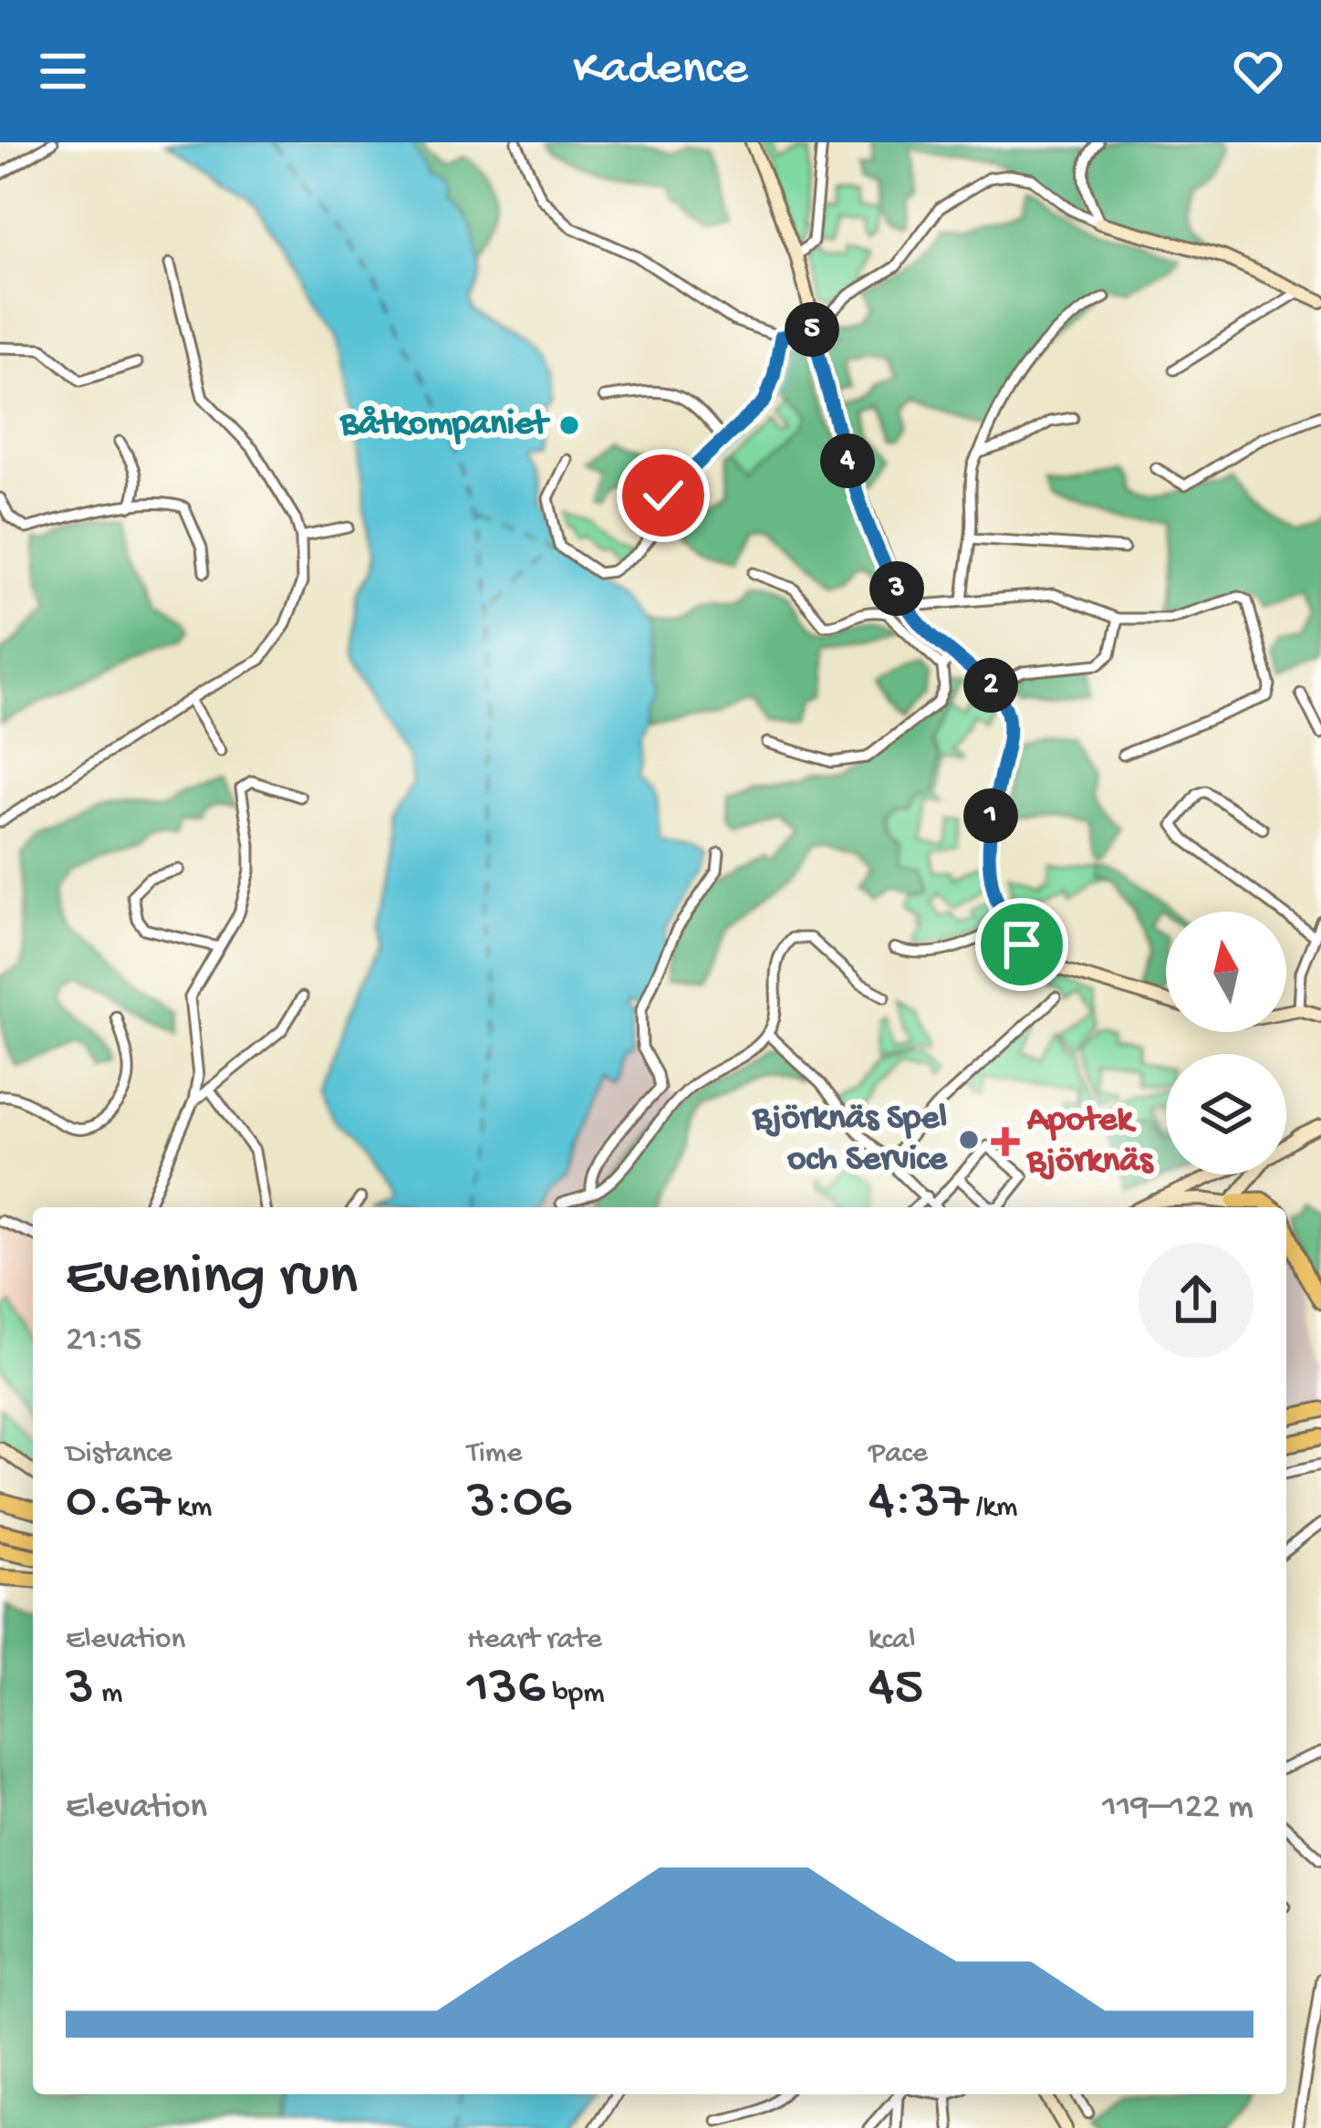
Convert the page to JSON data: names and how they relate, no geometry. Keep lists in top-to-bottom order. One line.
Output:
{"places":{"other":["Båtkompaniet","Björknäs Spel och Service"],"health":["Apotek Björknäs"]},"north":"top","page":{"header":"Kadence","pins":["5","4","3","2","1"],"heading":["Evening run","21:15"],"stats":[["Distance","0.67 km"],["Time","3:06"],["Pace","4:37 /km"],["Elevation","3 m"],["Heart rate","136 bpm"],["kcal","45"]],"chart":["Elevation","119–122 m"]}}
